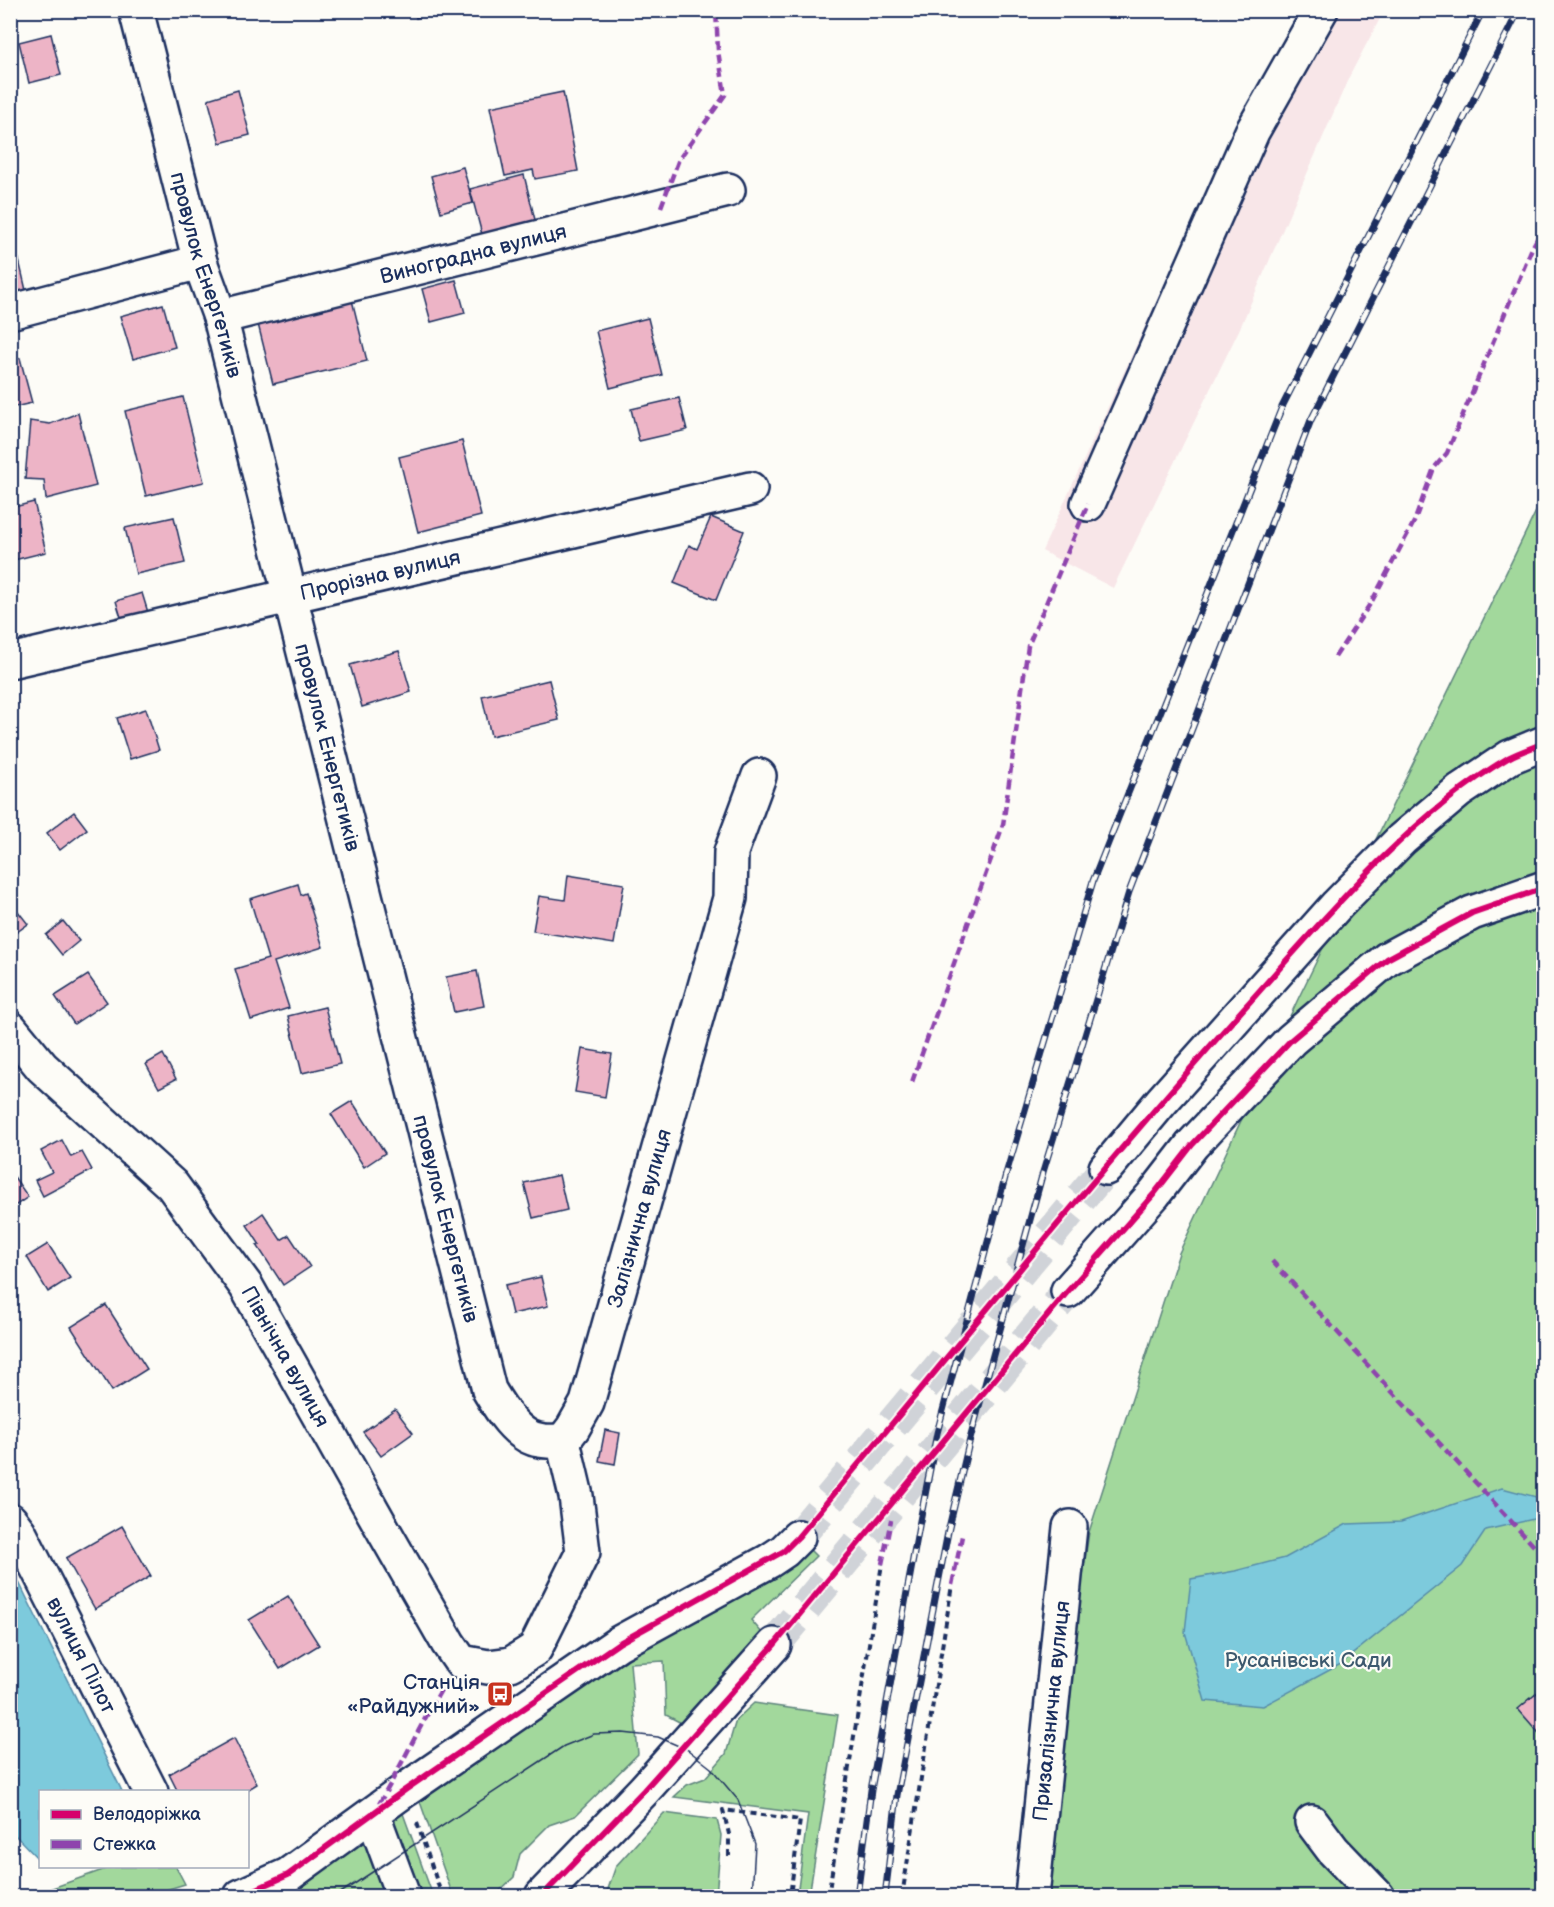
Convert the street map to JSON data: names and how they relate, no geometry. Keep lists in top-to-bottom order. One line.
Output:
{"streets":{"street":["Виноградна вулиця","провулок Енергетиків","Прорізна вулиця","Залізнична вулиця","Північна вулиця","вулиця Пілот","Призалізнична вулиця"]},"crossings":[["Виноградна вулиця","провулок Енергетиків"],["провулок Енергетиків","Прорізна вулиця"],["провулок Енергетиків","Залізнична вулиця"],["провулок Енергетиків","Північна вулиця"],["Залізнична вулиця","Північна вулиця"]],"parks":["Русанівські Сади"],"places":{"bus stop":["Станція «Райдужний»"]},"legend":["Велодоріжка","Стежка"]}
